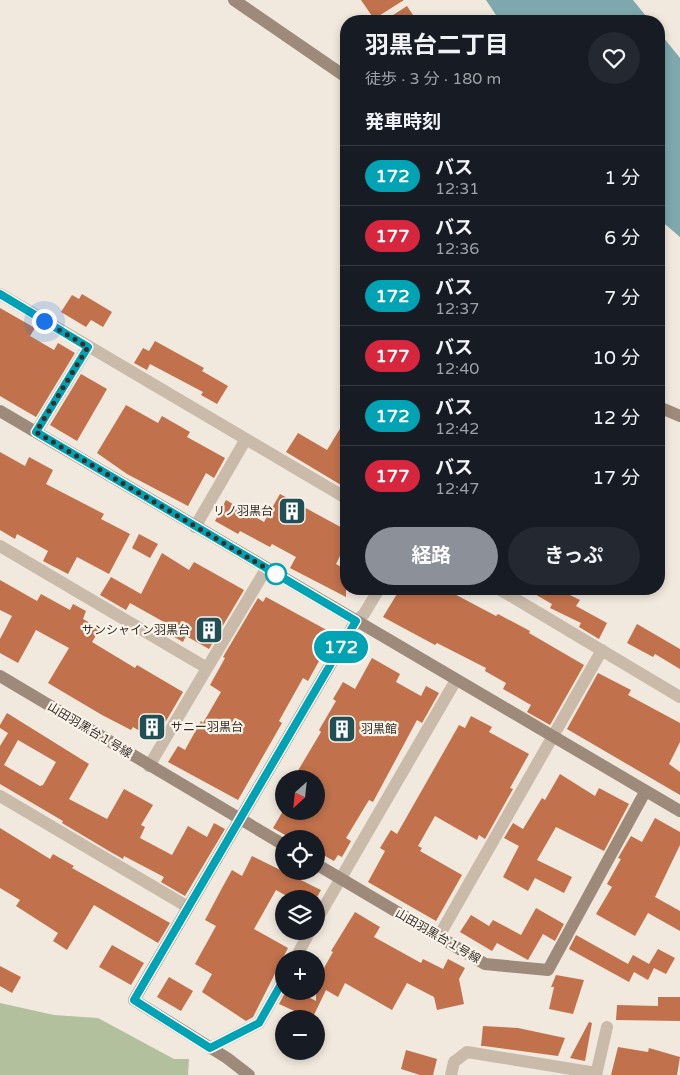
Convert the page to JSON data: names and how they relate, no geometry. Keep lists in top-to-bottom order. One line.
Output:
{"streets":{"street":["山田羽黒台１号線"]},"places":{"building":["リノ羽黒台","サンシャイン羽黒台","サニー羽黒台","羽黒館"]},"lines":["bus line 172"],"north":"bottom left","page":{"on_map":"172","heading":[["羽黒台二丁目","徒歩 · 3 分 · 180 m"],"発車時刻"],"list":[{"mark":"172","name":"バス","note":"12:31","value":"1 分"},{"mark":"177","name":"バス","note":"12:36","value":"6 分"},{"mark":"172","name":"バス","note":"12:37","value":"7 分"},{"mark":"177","name":"バス","note":"12:40","value":"10 分"},{"mark":"172","name":"バス","note":"12:42","value":"12 分"},{"mark":"177","name":"バス","note":"12:47","value":"17 分"}],"buttons":["経路","きっぷ"],"map_buttons":["+","−"]}}
